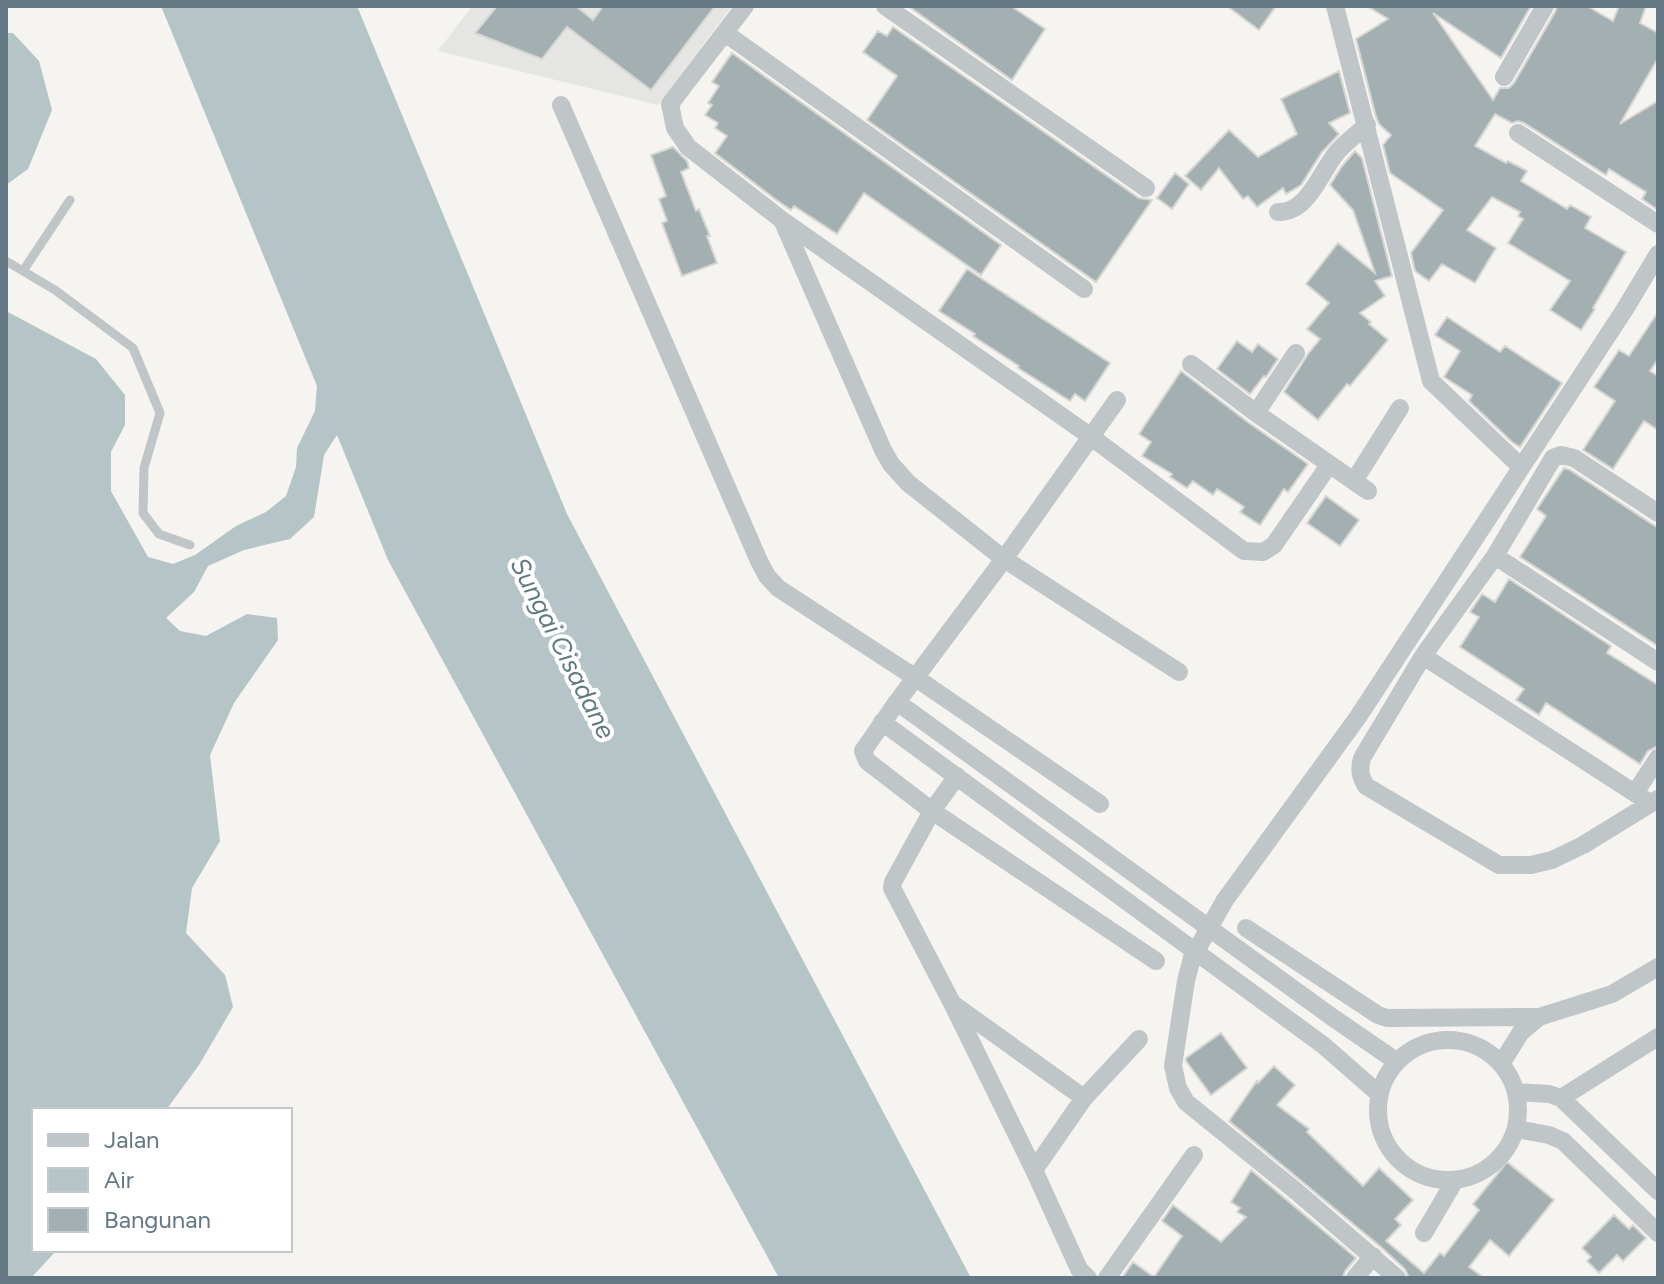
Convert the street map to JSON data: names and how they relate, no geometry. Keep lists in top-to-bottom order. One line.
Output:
{"water":["Sungai Cisadane"],"legend":["Jalan","Air","Bangunan"]}
